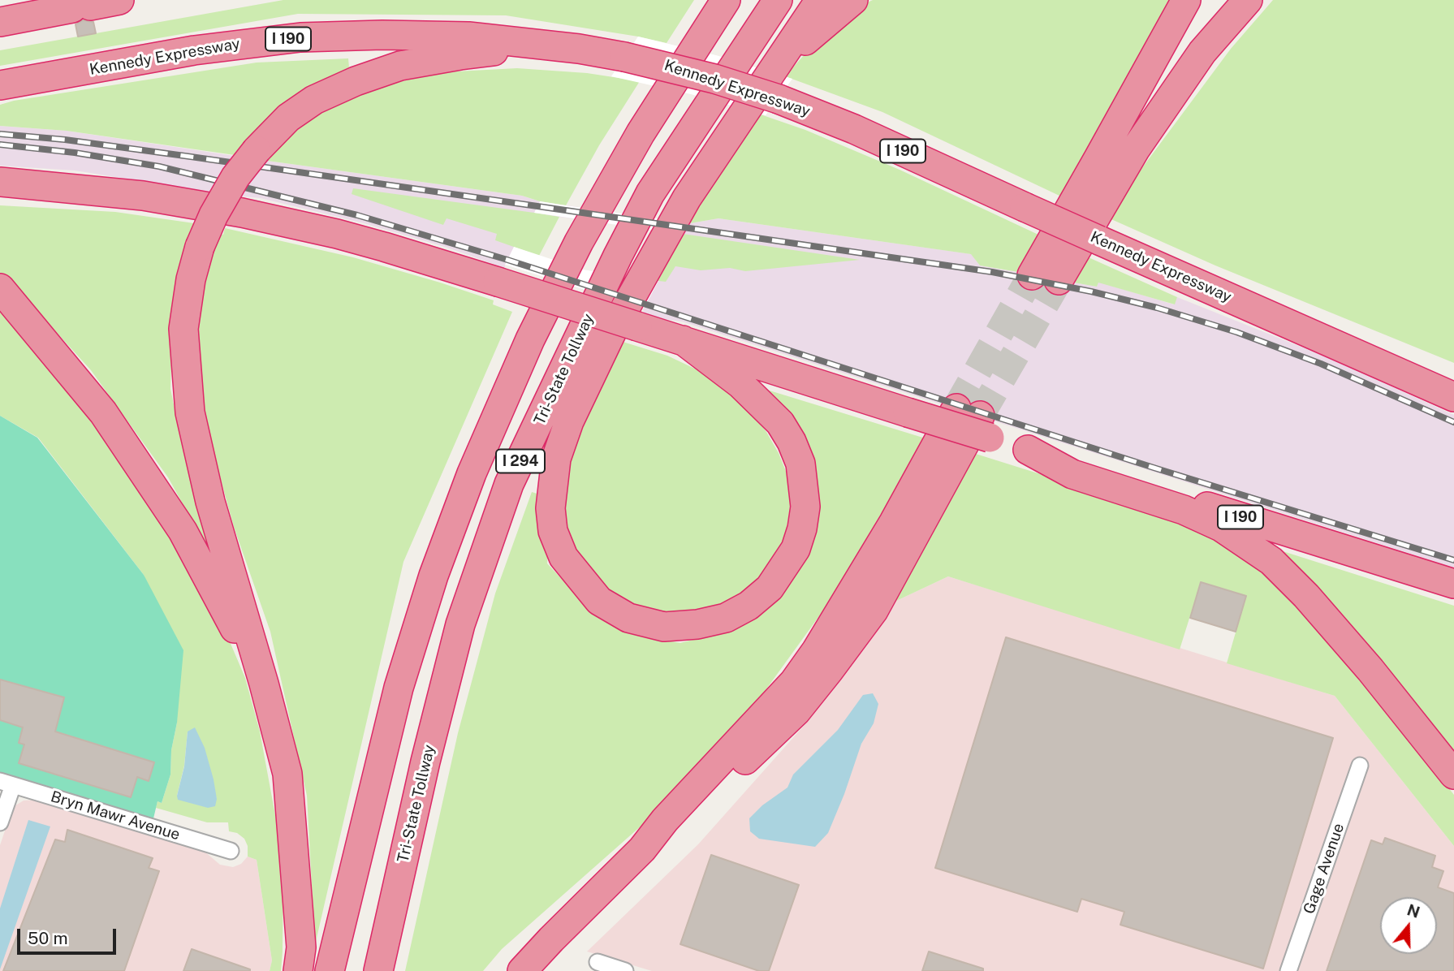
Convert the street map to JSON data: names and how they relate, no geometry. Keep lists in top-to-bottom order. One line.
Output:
{"streets":{"highway":["I 190","Kennedy Expressway","Tri-State Tollway","I 294"],"street":["Bryn Mawr Avenue","Gage Avenue"]},"scale_bar":"50 m","north":"top"}
